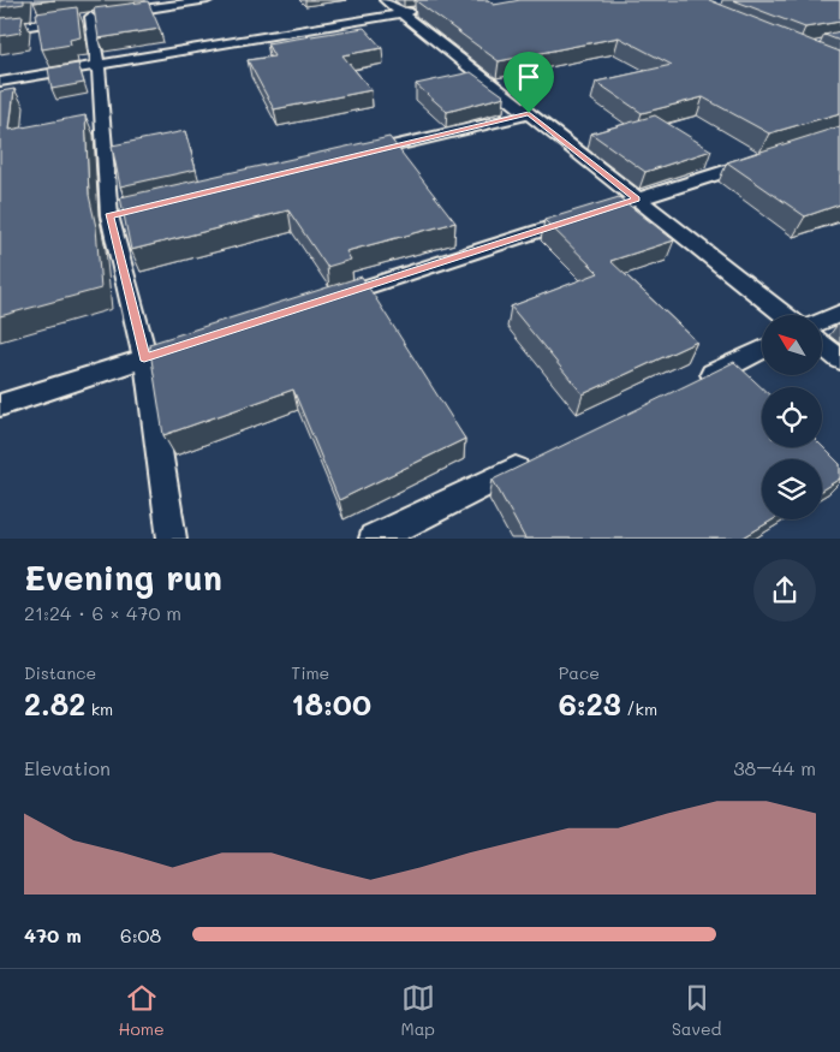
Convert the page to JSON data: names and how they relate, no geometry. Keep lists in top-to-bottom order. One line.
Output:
{"north":"top left","page":{"heading":["Evening run","21:24 · 6 × 470 m"],"stats":[["Distance","2.82 km"],["Time","18:00"],["Pace","6:23 /km"]],"chart":["Elevation","38–44 m"],"list":[{"name":"470 m","note":"6:08"}],"tabs":["Home","Map","Saved"]}}
